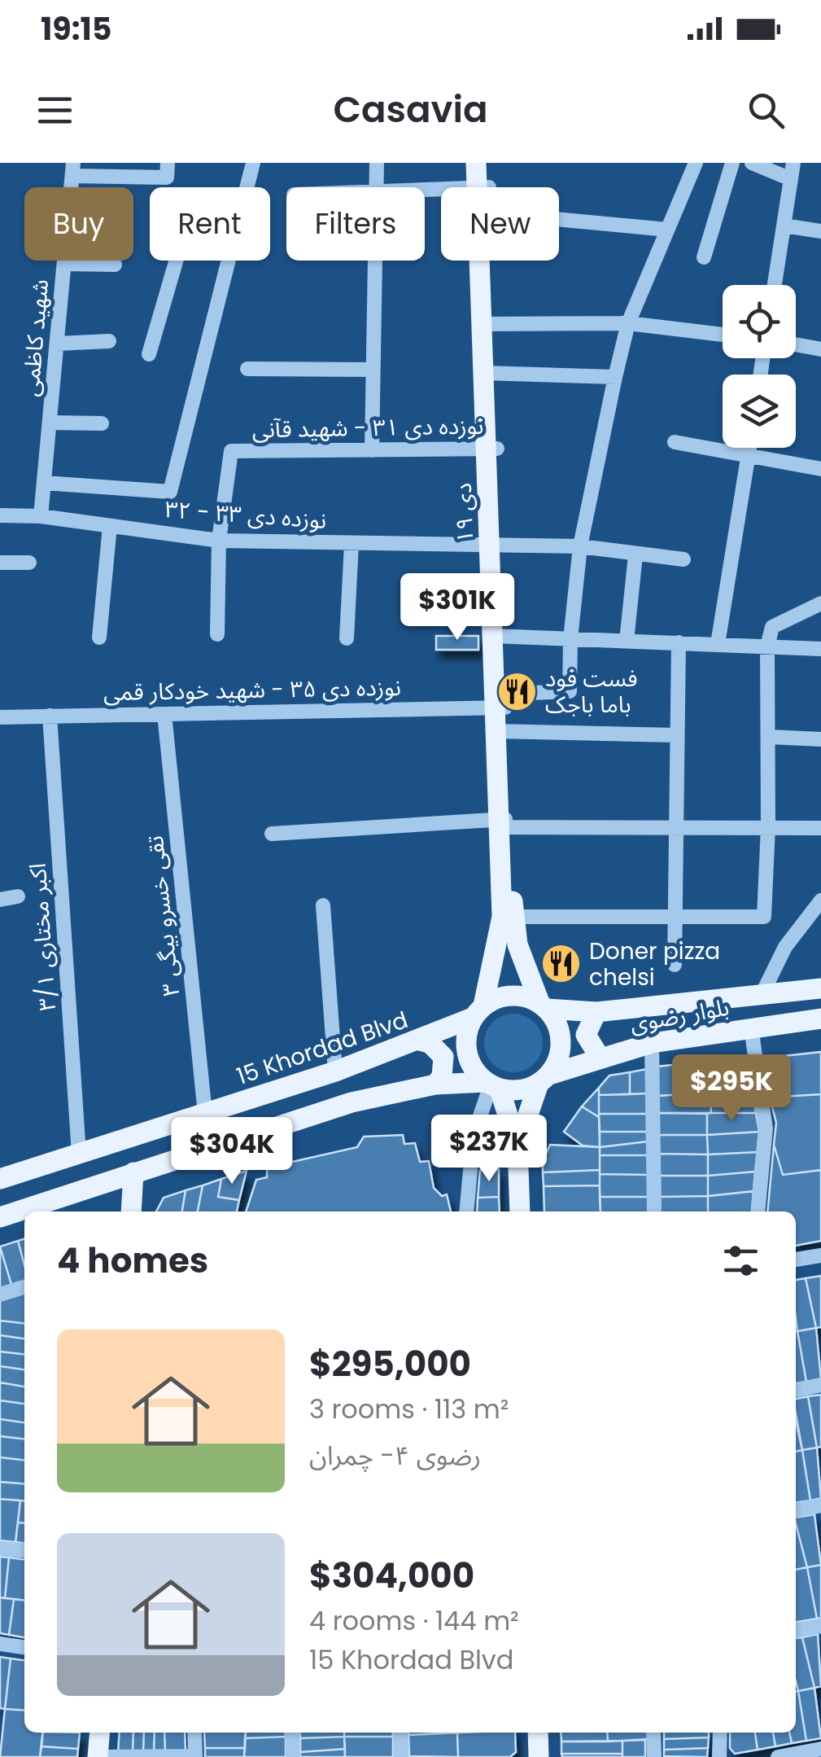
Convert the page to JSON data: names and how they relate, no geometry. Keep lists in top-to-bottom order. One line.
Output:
{"streets":{"main road":["۱۹ دی","بلوار رضوی","15 Khordad Blvd"],"street":["شهید کاظمی","نوزده دی ۳۱ - شهید قآنی","۳۲ - نوزده دی ۳۳","نوزده دی ۳۵ - شهید خودکار قمی","۳ تقی خسرو بیگی","۳/۱ اکبر مختاری"]},"crossings":[["شهید کاظمی","۳۲ - نوزده دی ۳۳"],["نوزده دی ۳۱ - شهید قآنی","۱۹ دی"],["نوزده دی ۳۱ - شهید قآنی","۳۲ - نوزده دی ۳۳"],["۱۹ دی","۳۲ - نوزده دی ۳۳"],["۱۹ دی","نوزده دی ۳۵ - شهید خودکار قمی"],["۱۹ دی","بلوار رضوی"],["۱۹ دی","15 Khordad Blvd"],["نوزده دی ۳۵ - شهید خودکار قمی","۳ تقی خسرو بیگی"],["نوزده دی ۳۵ - شهید خودکار قمی","۳/۱ اکبر مختاری"],["۳ تقی خسرو بیگی","15 Khordad Blvd"],["۳/۱ اکبر مختاری","15 Khordad Blvd"],["بلوار رضوی","15 Khordad Blvd"]],"places":{"restaurant":["فست فود باما باجک","Doner pizza chelsi"]},"page":{"status":"19:15","header":"Casavia","chip":["Buy","Rent","Filters","New"],"price":["$301K","$295K","$237K","$304K"],"heading":"4 homes","list":[{"name":"$295,000","note":"3 rooms · 113 m² · رضوی ۴- چمران"},{"name":"$304,000","note":"4 rooms · 144 m² · 15 Khordad Blvd"}]}}
